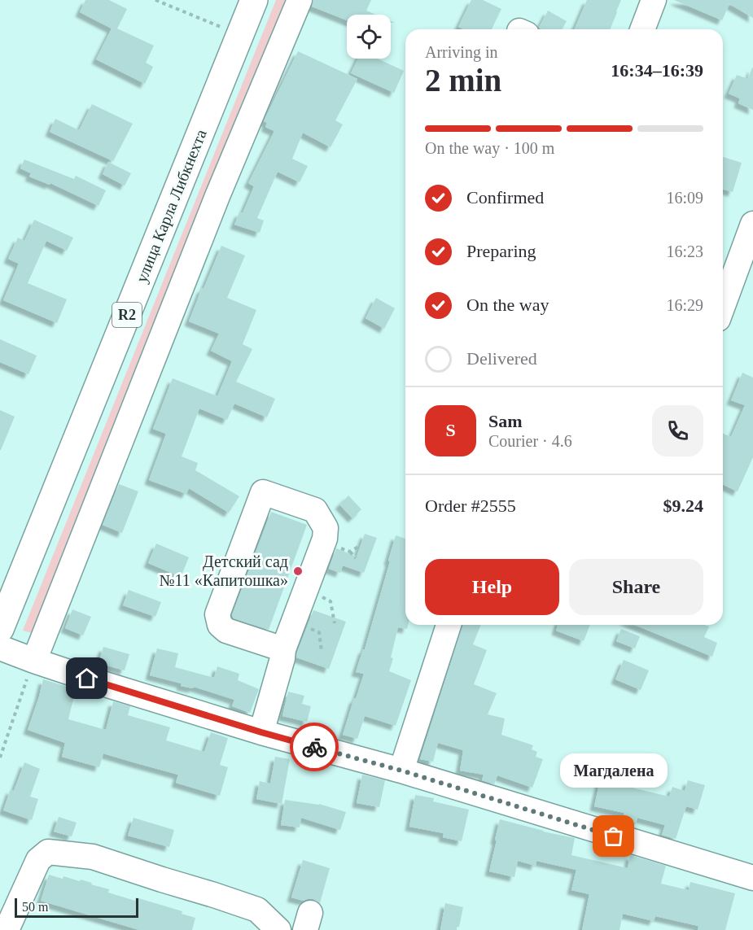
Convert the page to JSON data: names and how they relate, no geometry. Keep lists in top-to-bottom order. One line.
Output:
{"streets":{"main road":["улица Карла Либкнехта","R2"]},"places":["Детский сад №11 «Капитошка»","Магдалена"],"scale_bar":"50 m","page":{"heading":["2 min","Arriving in","16:34–16:39"],"panel":["Sam","Courier · 4.6","Order #2555","$9.24"],"bar":"On the way · 100 m","list":[["Confirmed","16:09"],["Preparing","16:23"],["On the way","16:29"],"Delivered"],"round":"S","buttons":["Help","Share"],"bubble":"Магдалена","scale":"50 m"}}
